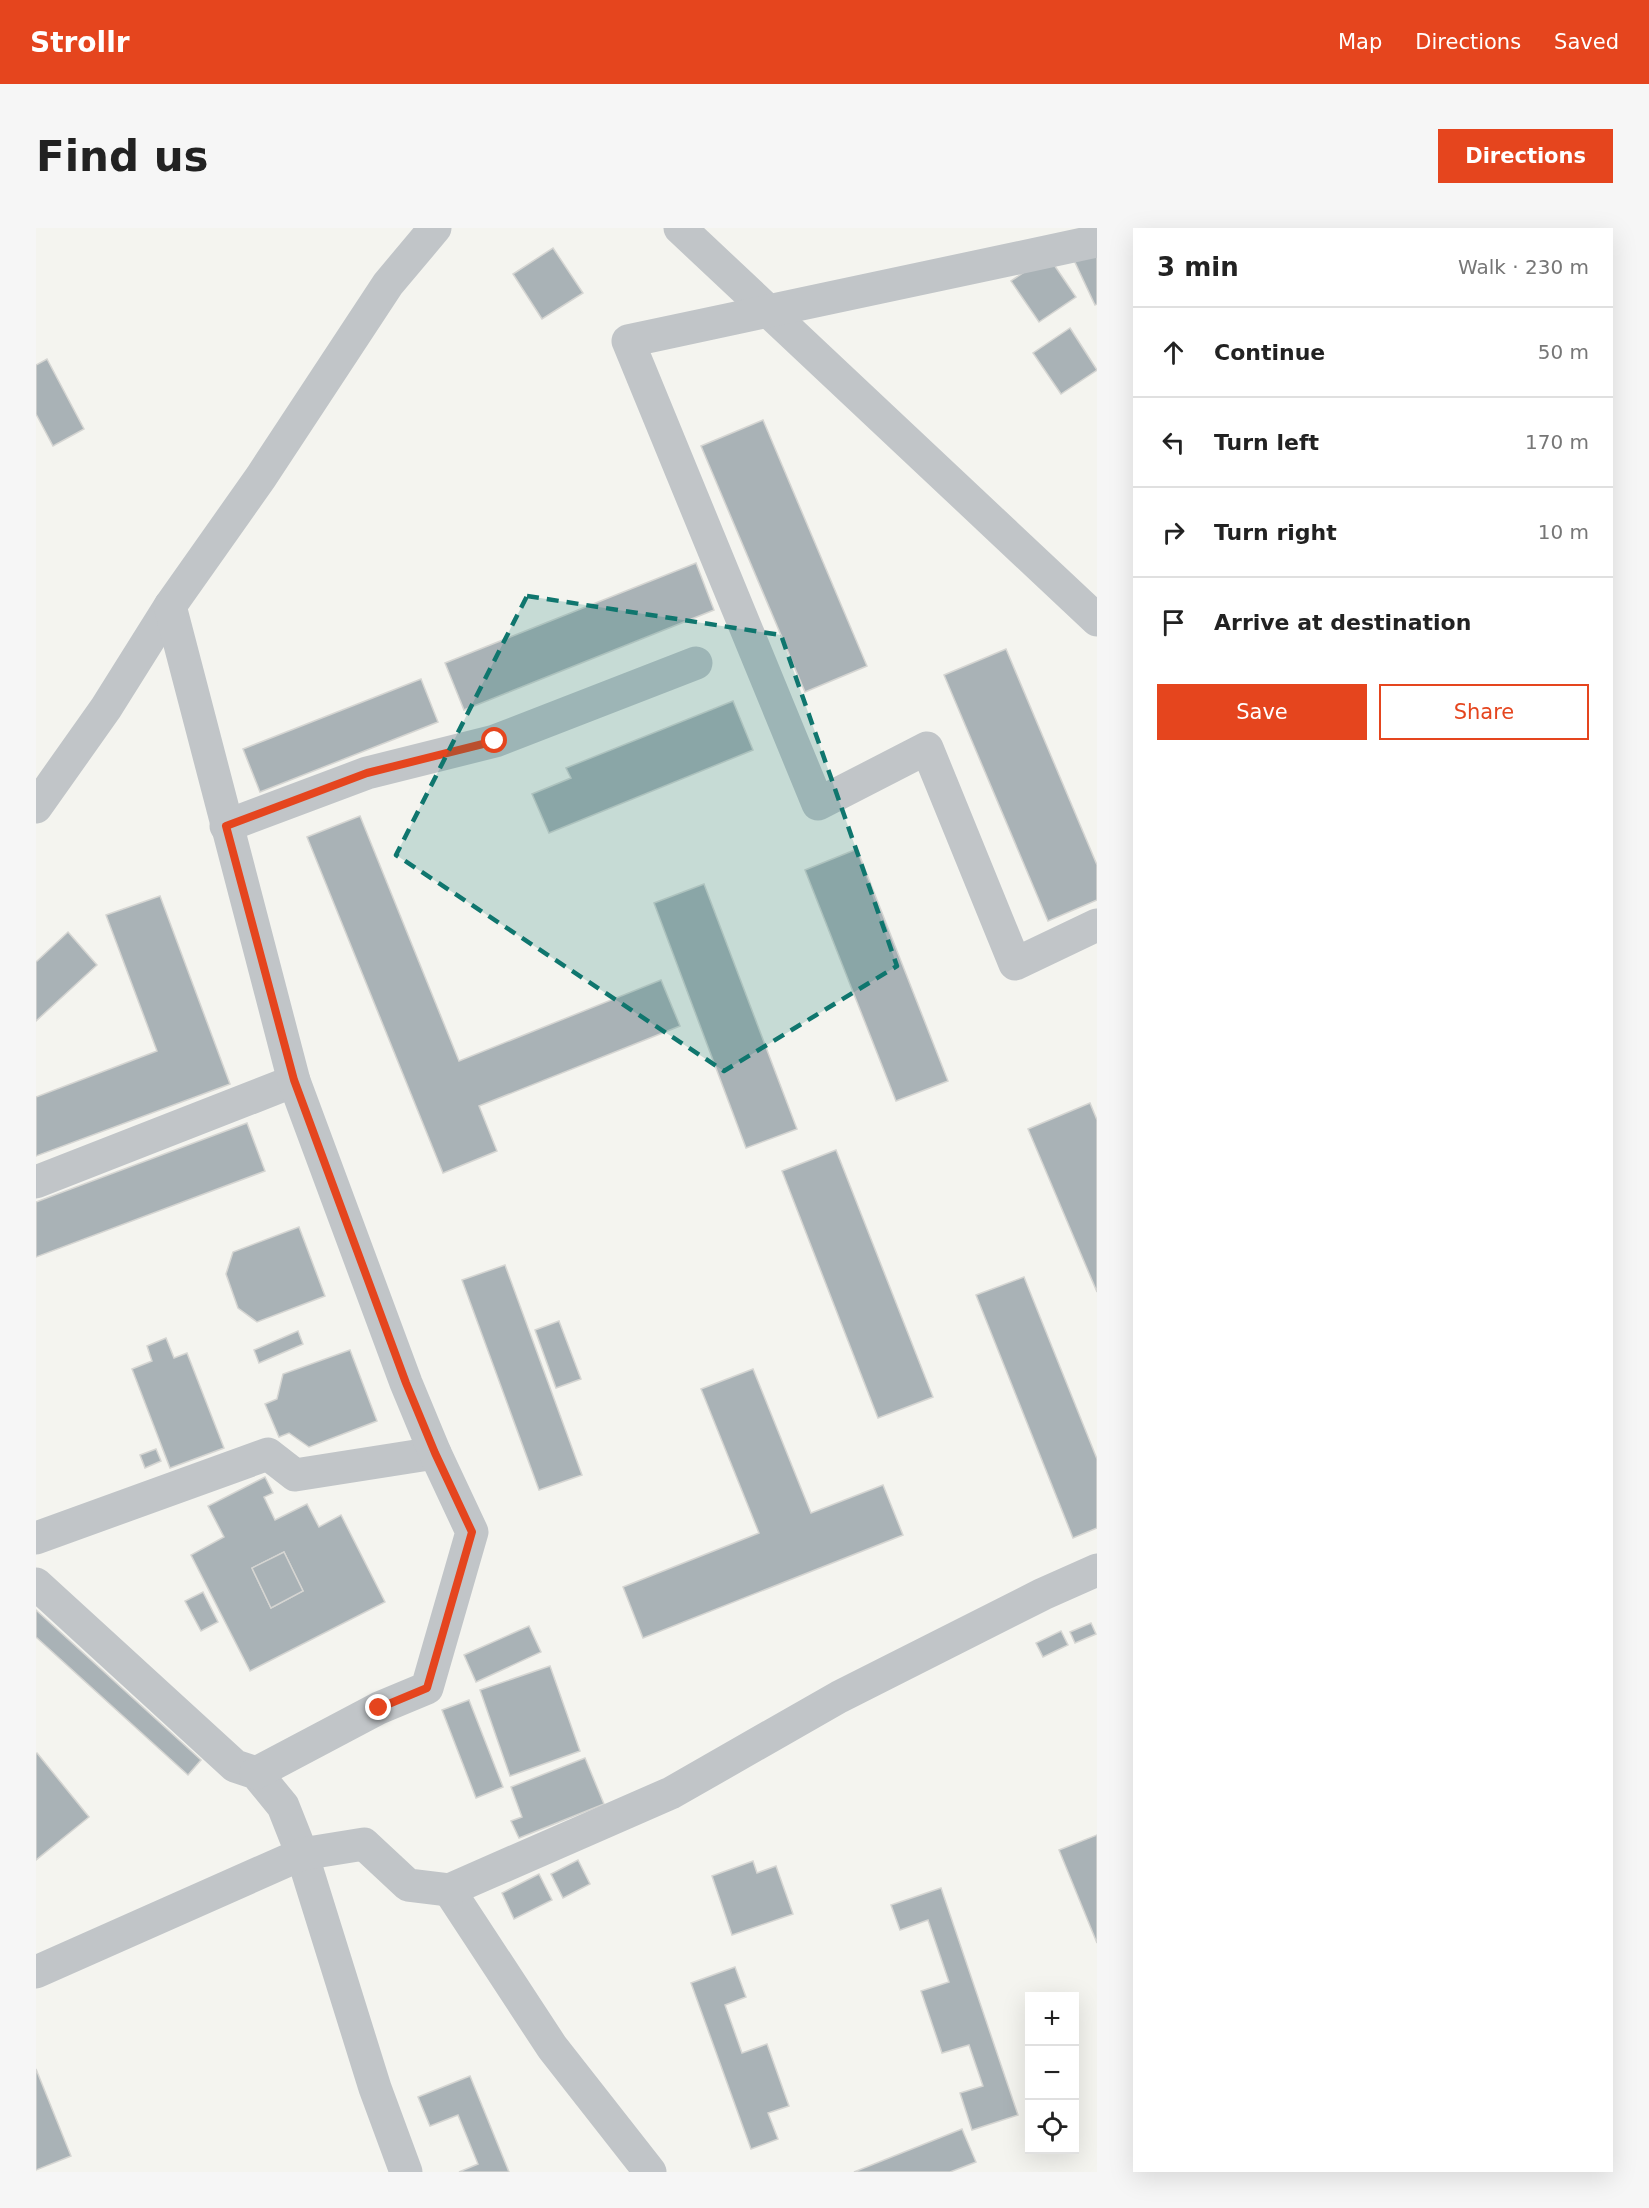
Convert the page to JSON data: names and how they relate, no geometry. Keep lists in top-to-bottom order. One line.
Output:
{"page":{"header":"Strollr","nav":["Map","Directions","Saved"],"buttons":["Directions",["Save","Share"]],"title":"Find us","heading":["3 min","Walk · 230 m"],"list":[["Continue","50 m"],["Turn left","170 m"],["Turn right","10 m"],"Arrive at destination"],"map_buttons":["+","−"]}}
